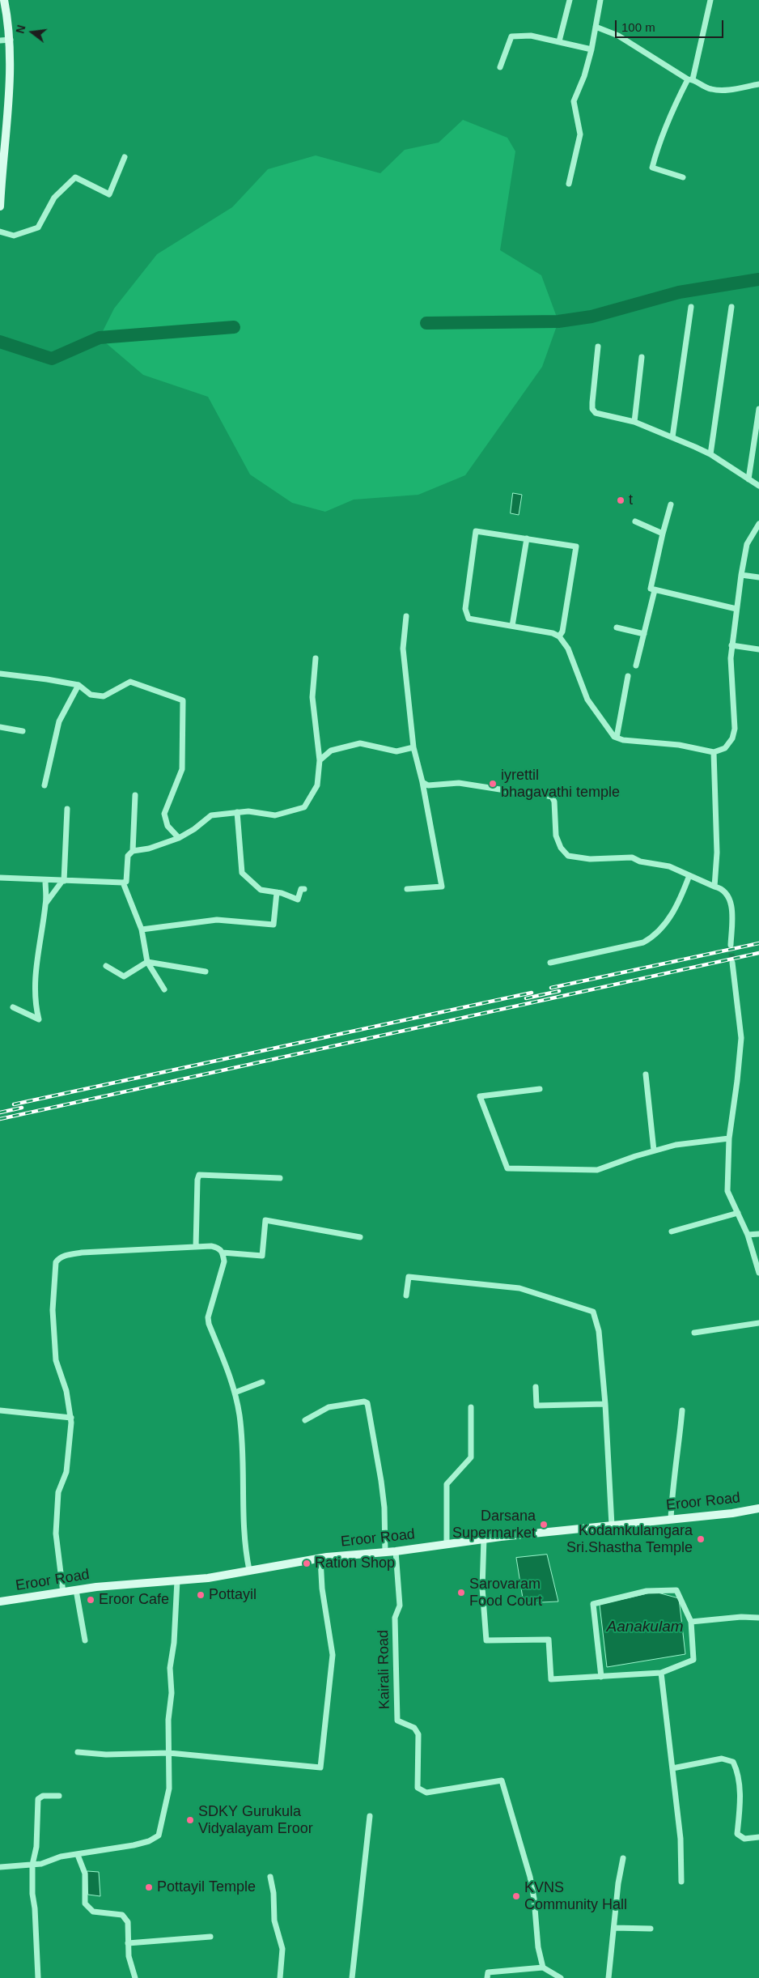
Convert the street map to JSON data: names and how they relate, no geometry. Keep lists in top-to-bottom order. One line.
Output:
{"streets":{"main road":["Eroor Road"],"street":["Kairali Road"]},"crossings":[["Eroor Road","Kairali Road"]],"water":["Aanakulam"],"places":["t","iyrettil bhagavathi temple","Darsana Supermarket","Kodamkulamgara Sri.Shastha Temple","Ration Shop","Sarovaram Food Court","Pottayil","Eroor Cafe","SDKY Gurukula Vidyalayam Eroor","Pottayil Temple","KVNS Community Hall"],"scale_bar":"100 m","north":"left"}
